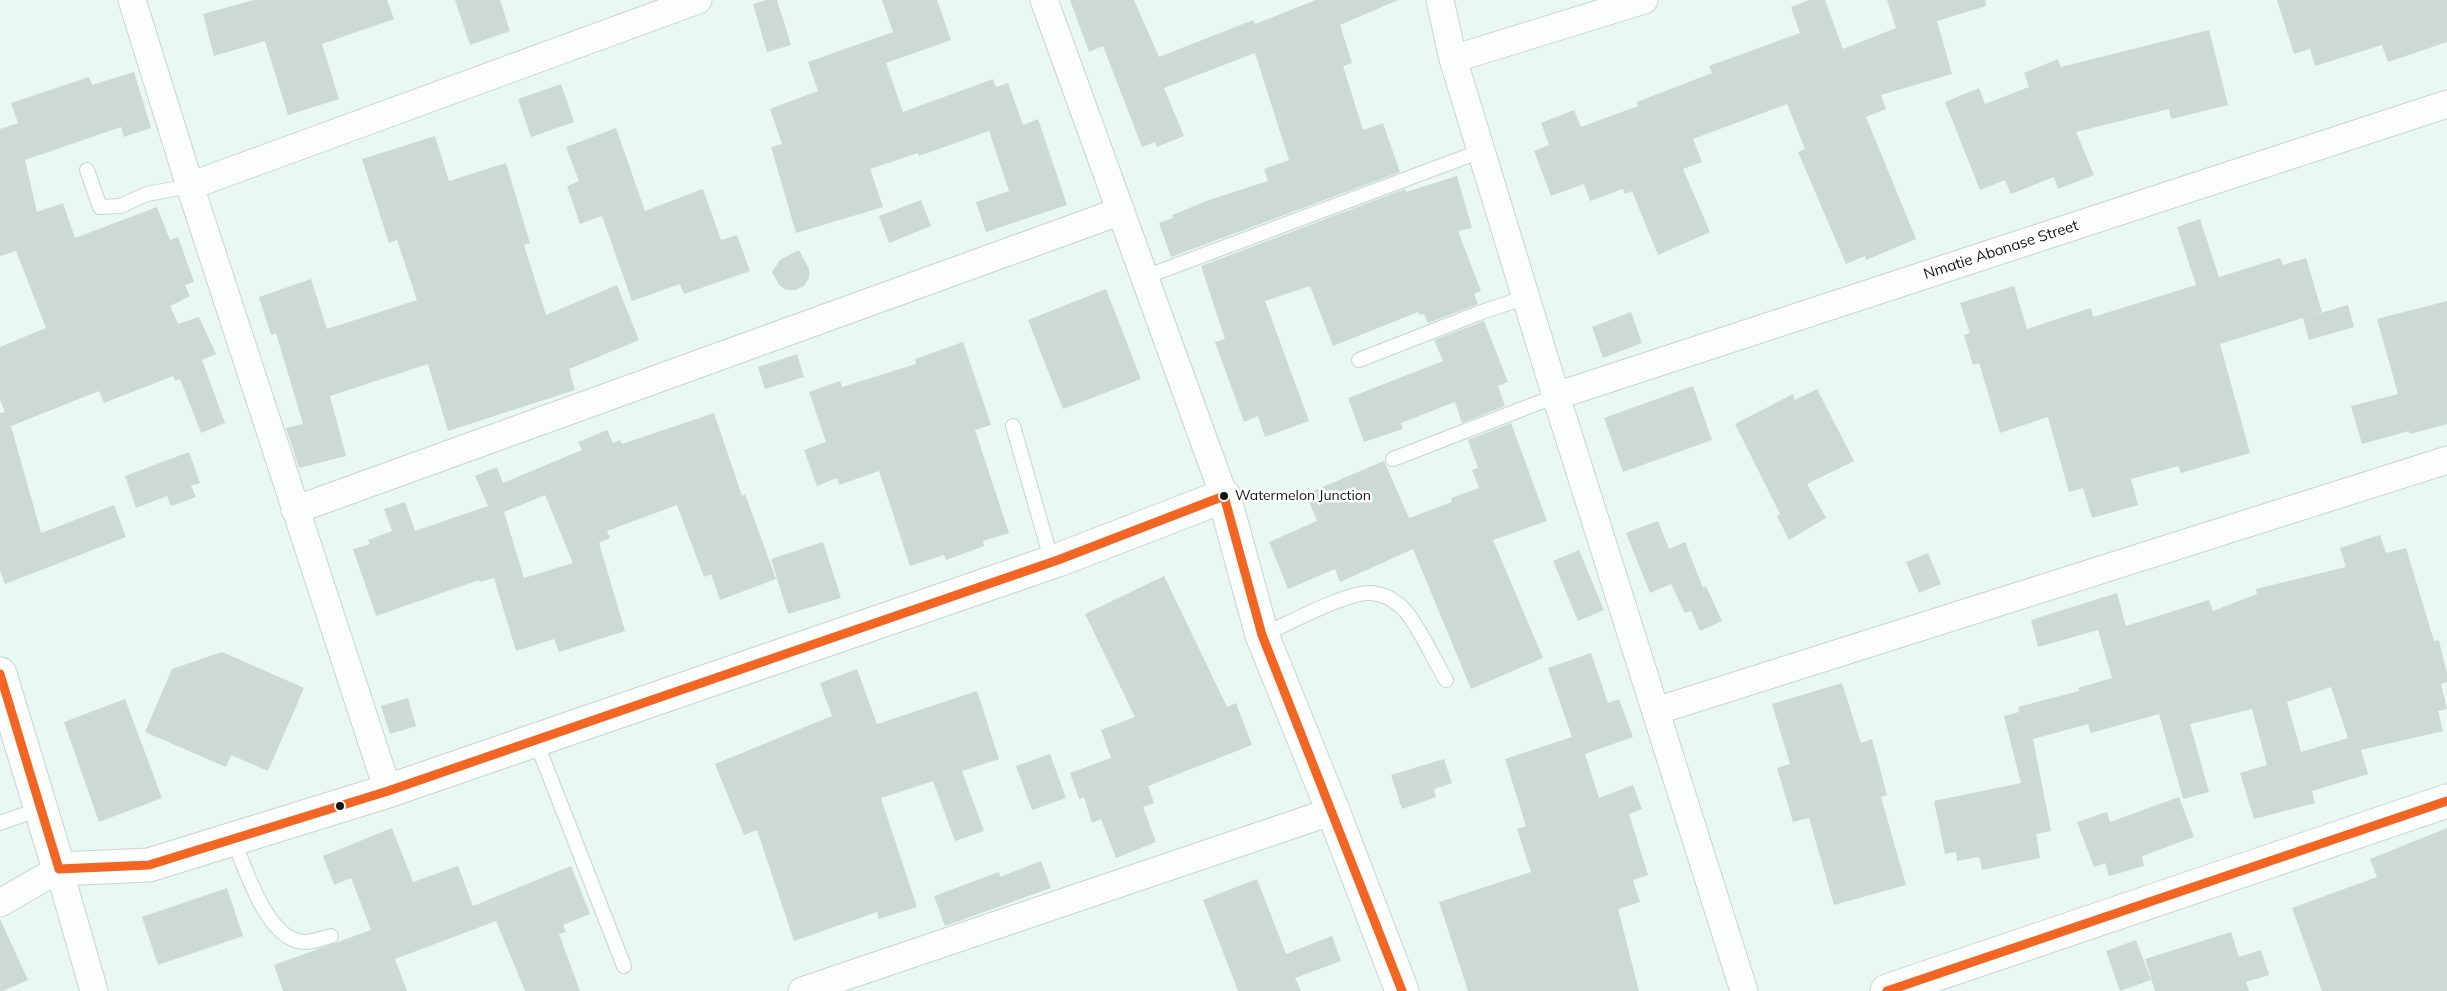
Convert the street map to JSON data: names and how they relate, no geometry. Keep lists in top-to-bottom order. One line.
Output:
{"streets":{"street":["Nmatie Abonase Street"]},"places":["Watermelon Junction"]}
